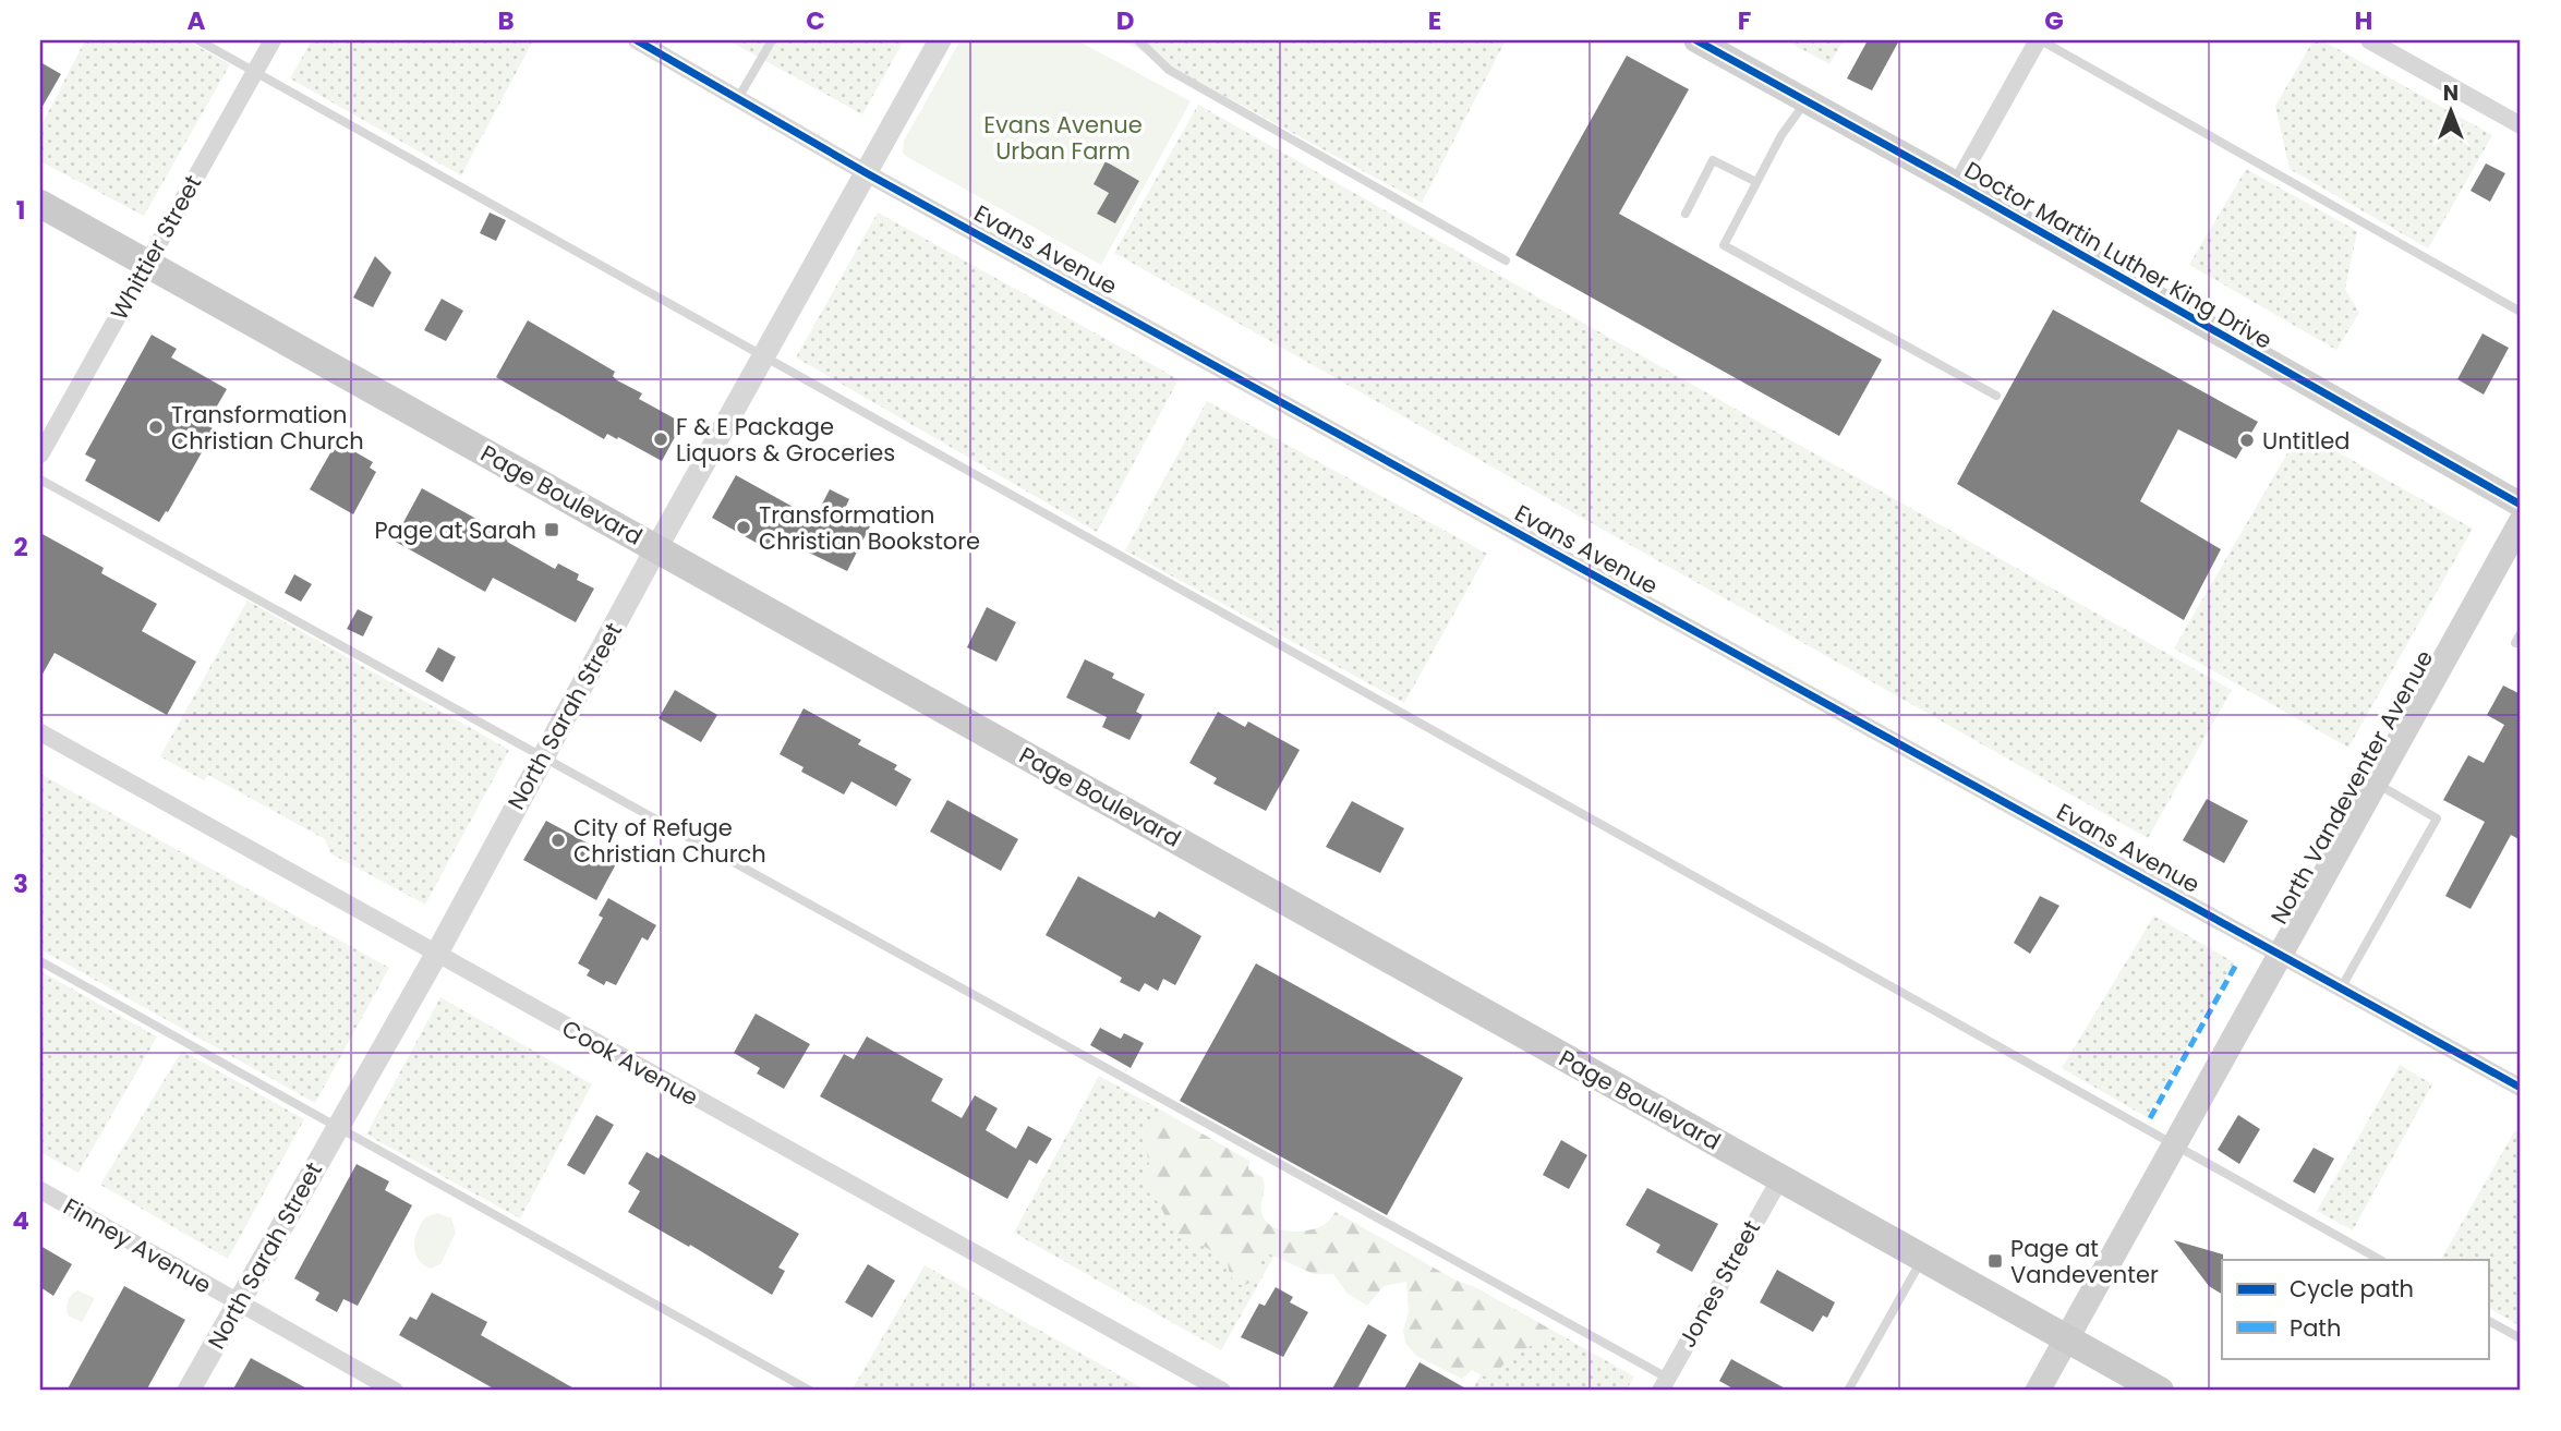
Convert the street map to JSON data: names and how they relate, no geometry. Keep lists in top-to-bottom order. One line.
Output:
{"streets":{"main road":["Doctor Martin Luther King Drive","Page Boulevard","North Vandeventer Avenue"],"street":["Whittier Street","Evans Avenue","North Sarah Street","Cook Avenue","Finney Avenue","Jones Street"]},"crossings":[["Whittier Street","Page Boulevard"],["Evans Avenue","North Sarah Street"],["Evans Avenue","North Vandeventer Avenue"],["Page Boulevard","North Sarah Street"],["Page Boulevard","North Vandeventer Avenue"],["Page Boulevard","Jones Street"],["North Sarah Street","Cook Avenue"],["North Sarah Street","Finney Avenue"]],"parks":["Evans Avenue Urban Farm"],"places":{"other":["Transformation Christian Church","F & E Package Liquors & Groceries","Untitled","Transformation Christian Bookstore","City of Refuge Christian Church"],"transit":["Page at Sarah","Page at Vandeventer"]},"legend":["Cycle path","Path"],"north":"top","grid":{"columns":["A","B","C","D","E","F","G","H"],"rows":["1","2","3","4"]}}
